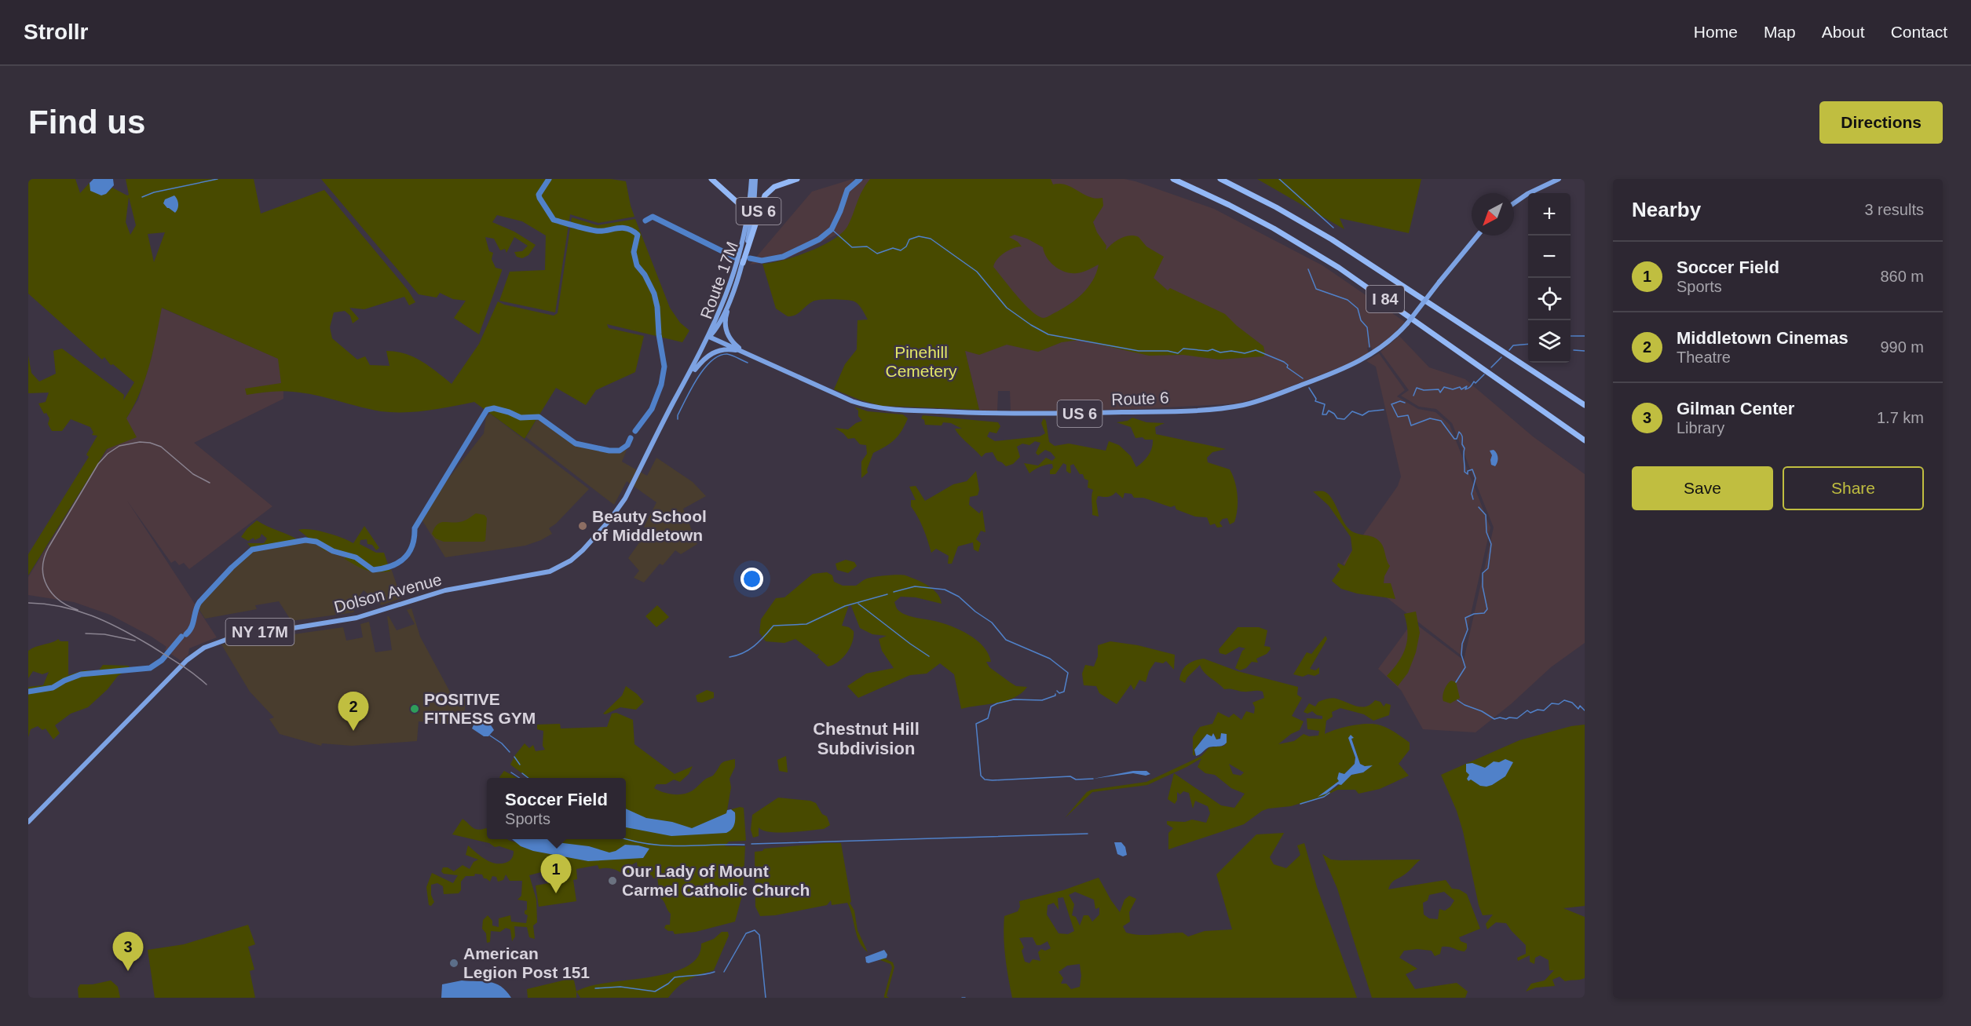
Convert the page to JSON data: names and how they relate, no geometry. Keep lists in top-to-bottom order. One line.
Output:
{"streets":{"highway":["US 6","I 84"],"main road":["Route 17M","Route 6","Dolson Avenue","NY 17M"]},"crossings":[["US 6","Route 17M"],["US 6","Route 6"],["US 6","NY 17M"],["Route 17M","NY 17M"],["Dolson Avenue","NY 17M"]],"districts":["Chestnut Hill Subdivision"],"parks":["Pinehill Cemetery"],"places":["Beauty School of Middletown","POSITIVE FITNESS GYM","Our Lady of Mount Carmel Catholic Church","American Legion Post 151"],"north":"bottom left","page":{"header":"Strollr","nav":["Home","Map","About","Contact"],"buttons":["Directions",["Save","Share"]],"title":"Find us","heading":["Nearby","3 results"],"map_buttons":["+","−"],"list":[{"mark":"1","name":"Soccer Field","note":"Sports","value":"860 m"},{"mark":"2","name":"Middletown Cinemas","note":"Theatre","value":"990 m"},{"mark":"3","name":"Gilman Center","note":"Library","value":"1.7 km"}],"pins":["2","1","3"],"popup":["Soccer Field","Sports"]}}
